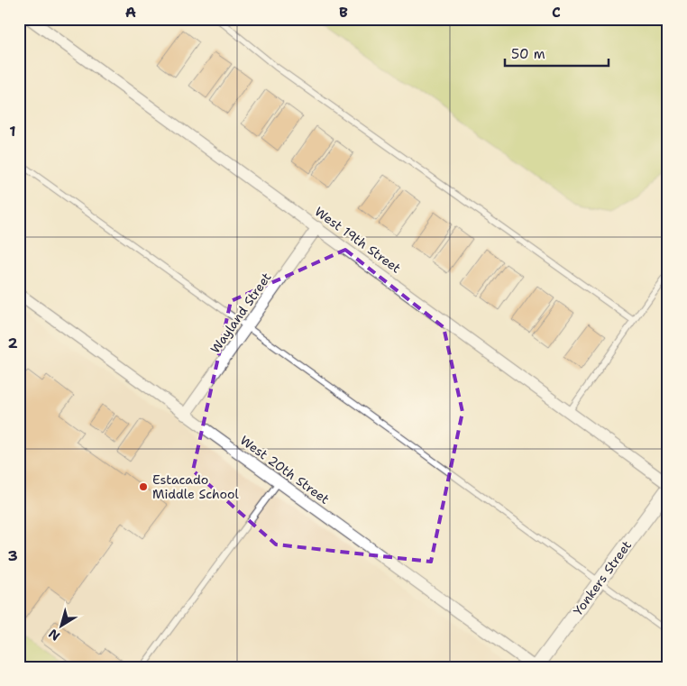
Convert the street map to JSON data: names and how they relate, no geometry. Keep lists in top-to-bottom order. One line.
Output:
{"streets":{"street":["West 19th Street","Wayland Street","West 20th Street","Yonkers Street"]},"crossings":[["West 19th Street","Wayland Street"],["Wayland Street","West 20th Street"],["West 20th Street","Yonkers Street"]],"places":["Estacado Middle School"],"scale_bar":"50 m","north":"bottom left","grid":{"columns":["A","B","C"],"rows":["1","2","3"]}}
